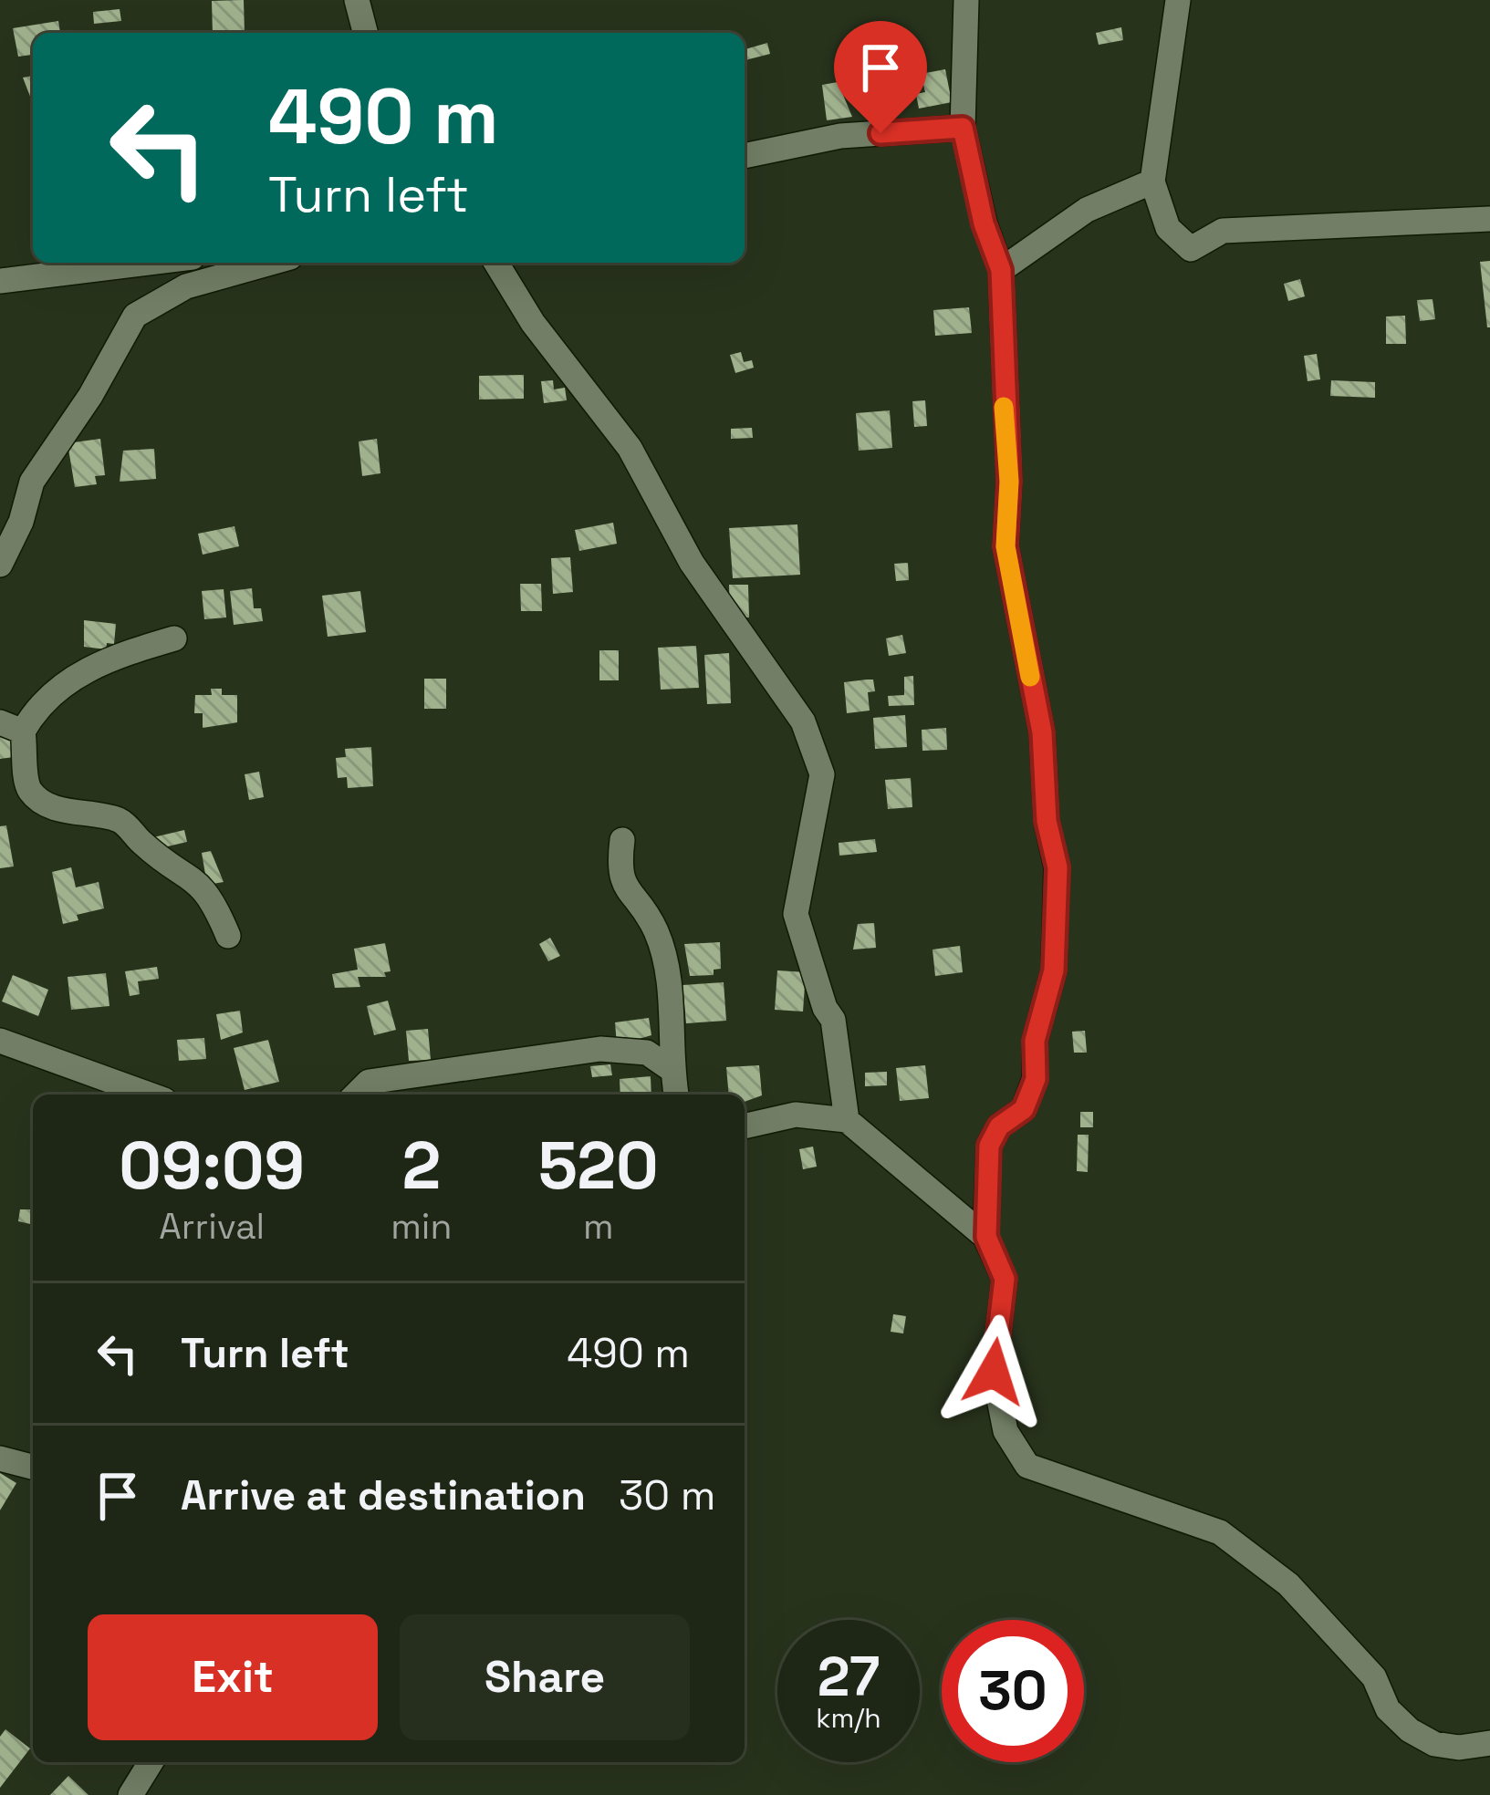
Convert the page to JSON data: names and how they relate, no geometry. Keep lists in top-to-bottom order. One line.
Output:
{"page":{"turn":["490 m","Turn left"],"eta":["09:09","Arrival","2","min","520","m"],"list":[{"name":"Turn left","value":"490 m"},{"name":"Arrive at destination","value":"30 m"}],"buttons":["Exit","Share"],"speed":"27 km/h","limit":"30"}}
